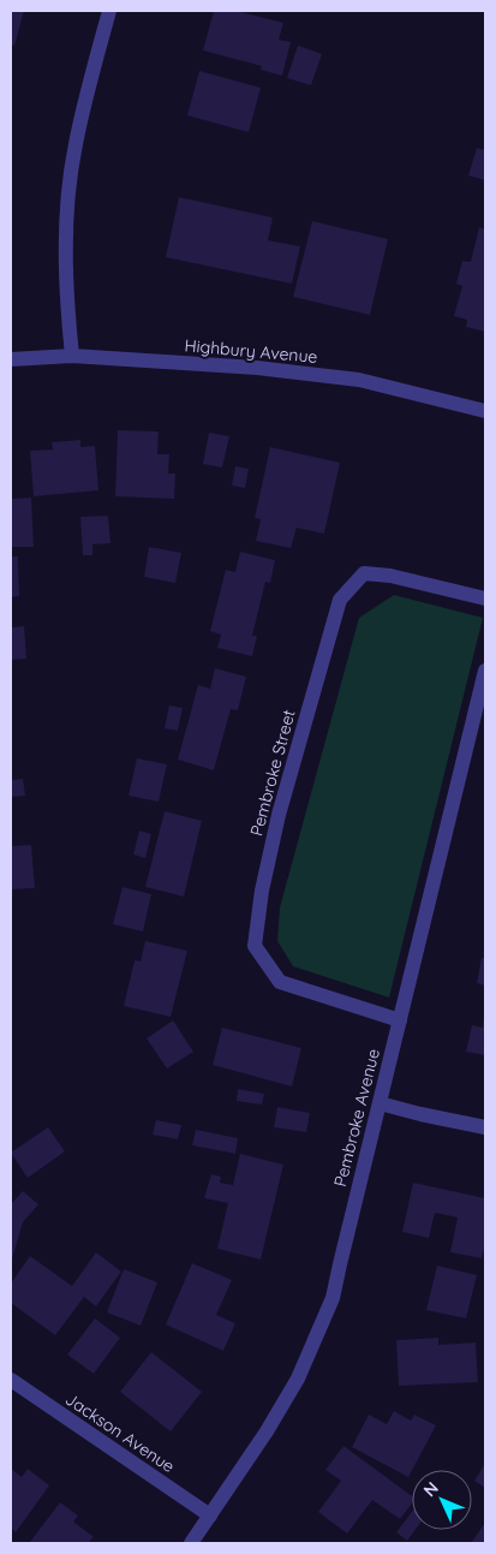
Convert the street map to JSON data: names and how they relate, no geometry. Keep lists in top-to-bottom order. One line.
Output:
{"streets":{"street":["Highbury Avenue","Pembroke Street","Pembroke Avenue","Jackson Avenue"]},"crossings":[["Pembroke Street","Pembroke Avenue"],["Pembroke Avenue","Jackson Avenue"]],"north":"top left"}
